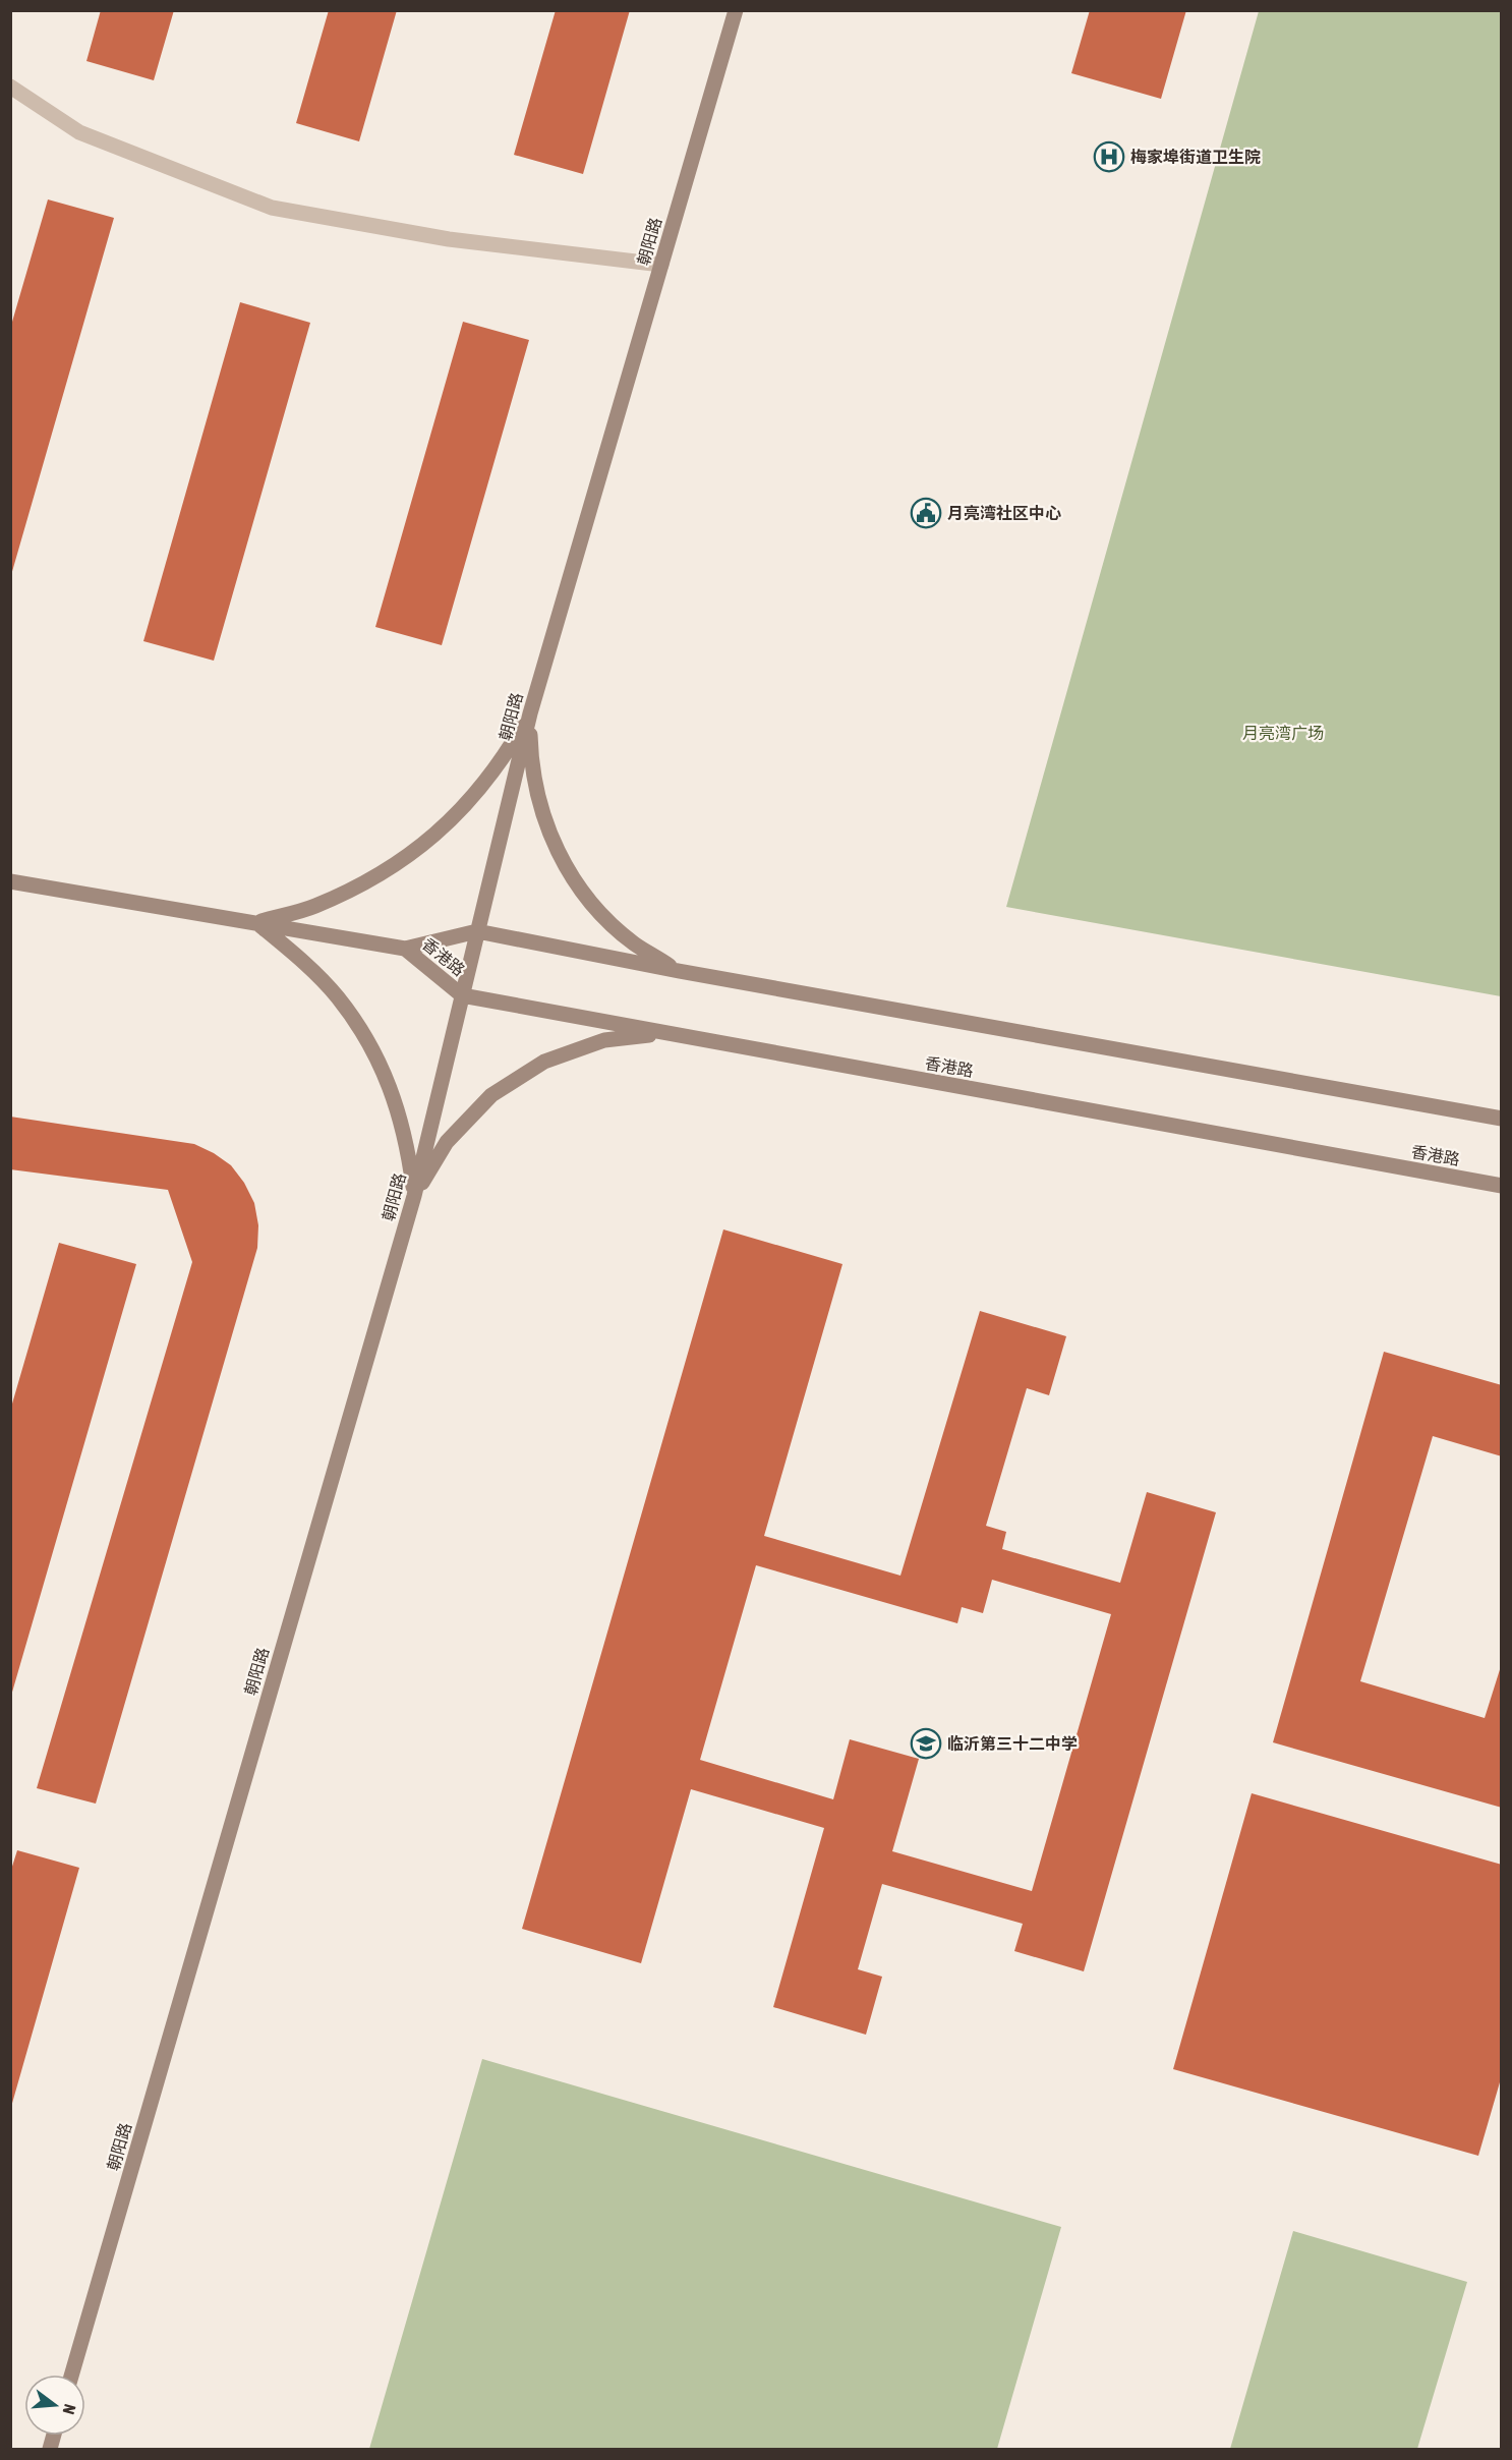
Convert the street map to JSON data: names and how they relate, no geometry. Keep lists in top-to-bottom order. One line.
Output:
{"streets":{"main road":["朝阳路","香港路"]},"crossings":[["朝阳路","香港路"]],"parks":["月亮湾广场"],"places":{"hospital":["梅家埠街道卫生院"],"public building":["月亮湾社区中心"],"school or university":["临沂第三十二中学"]},"north":"right"}
